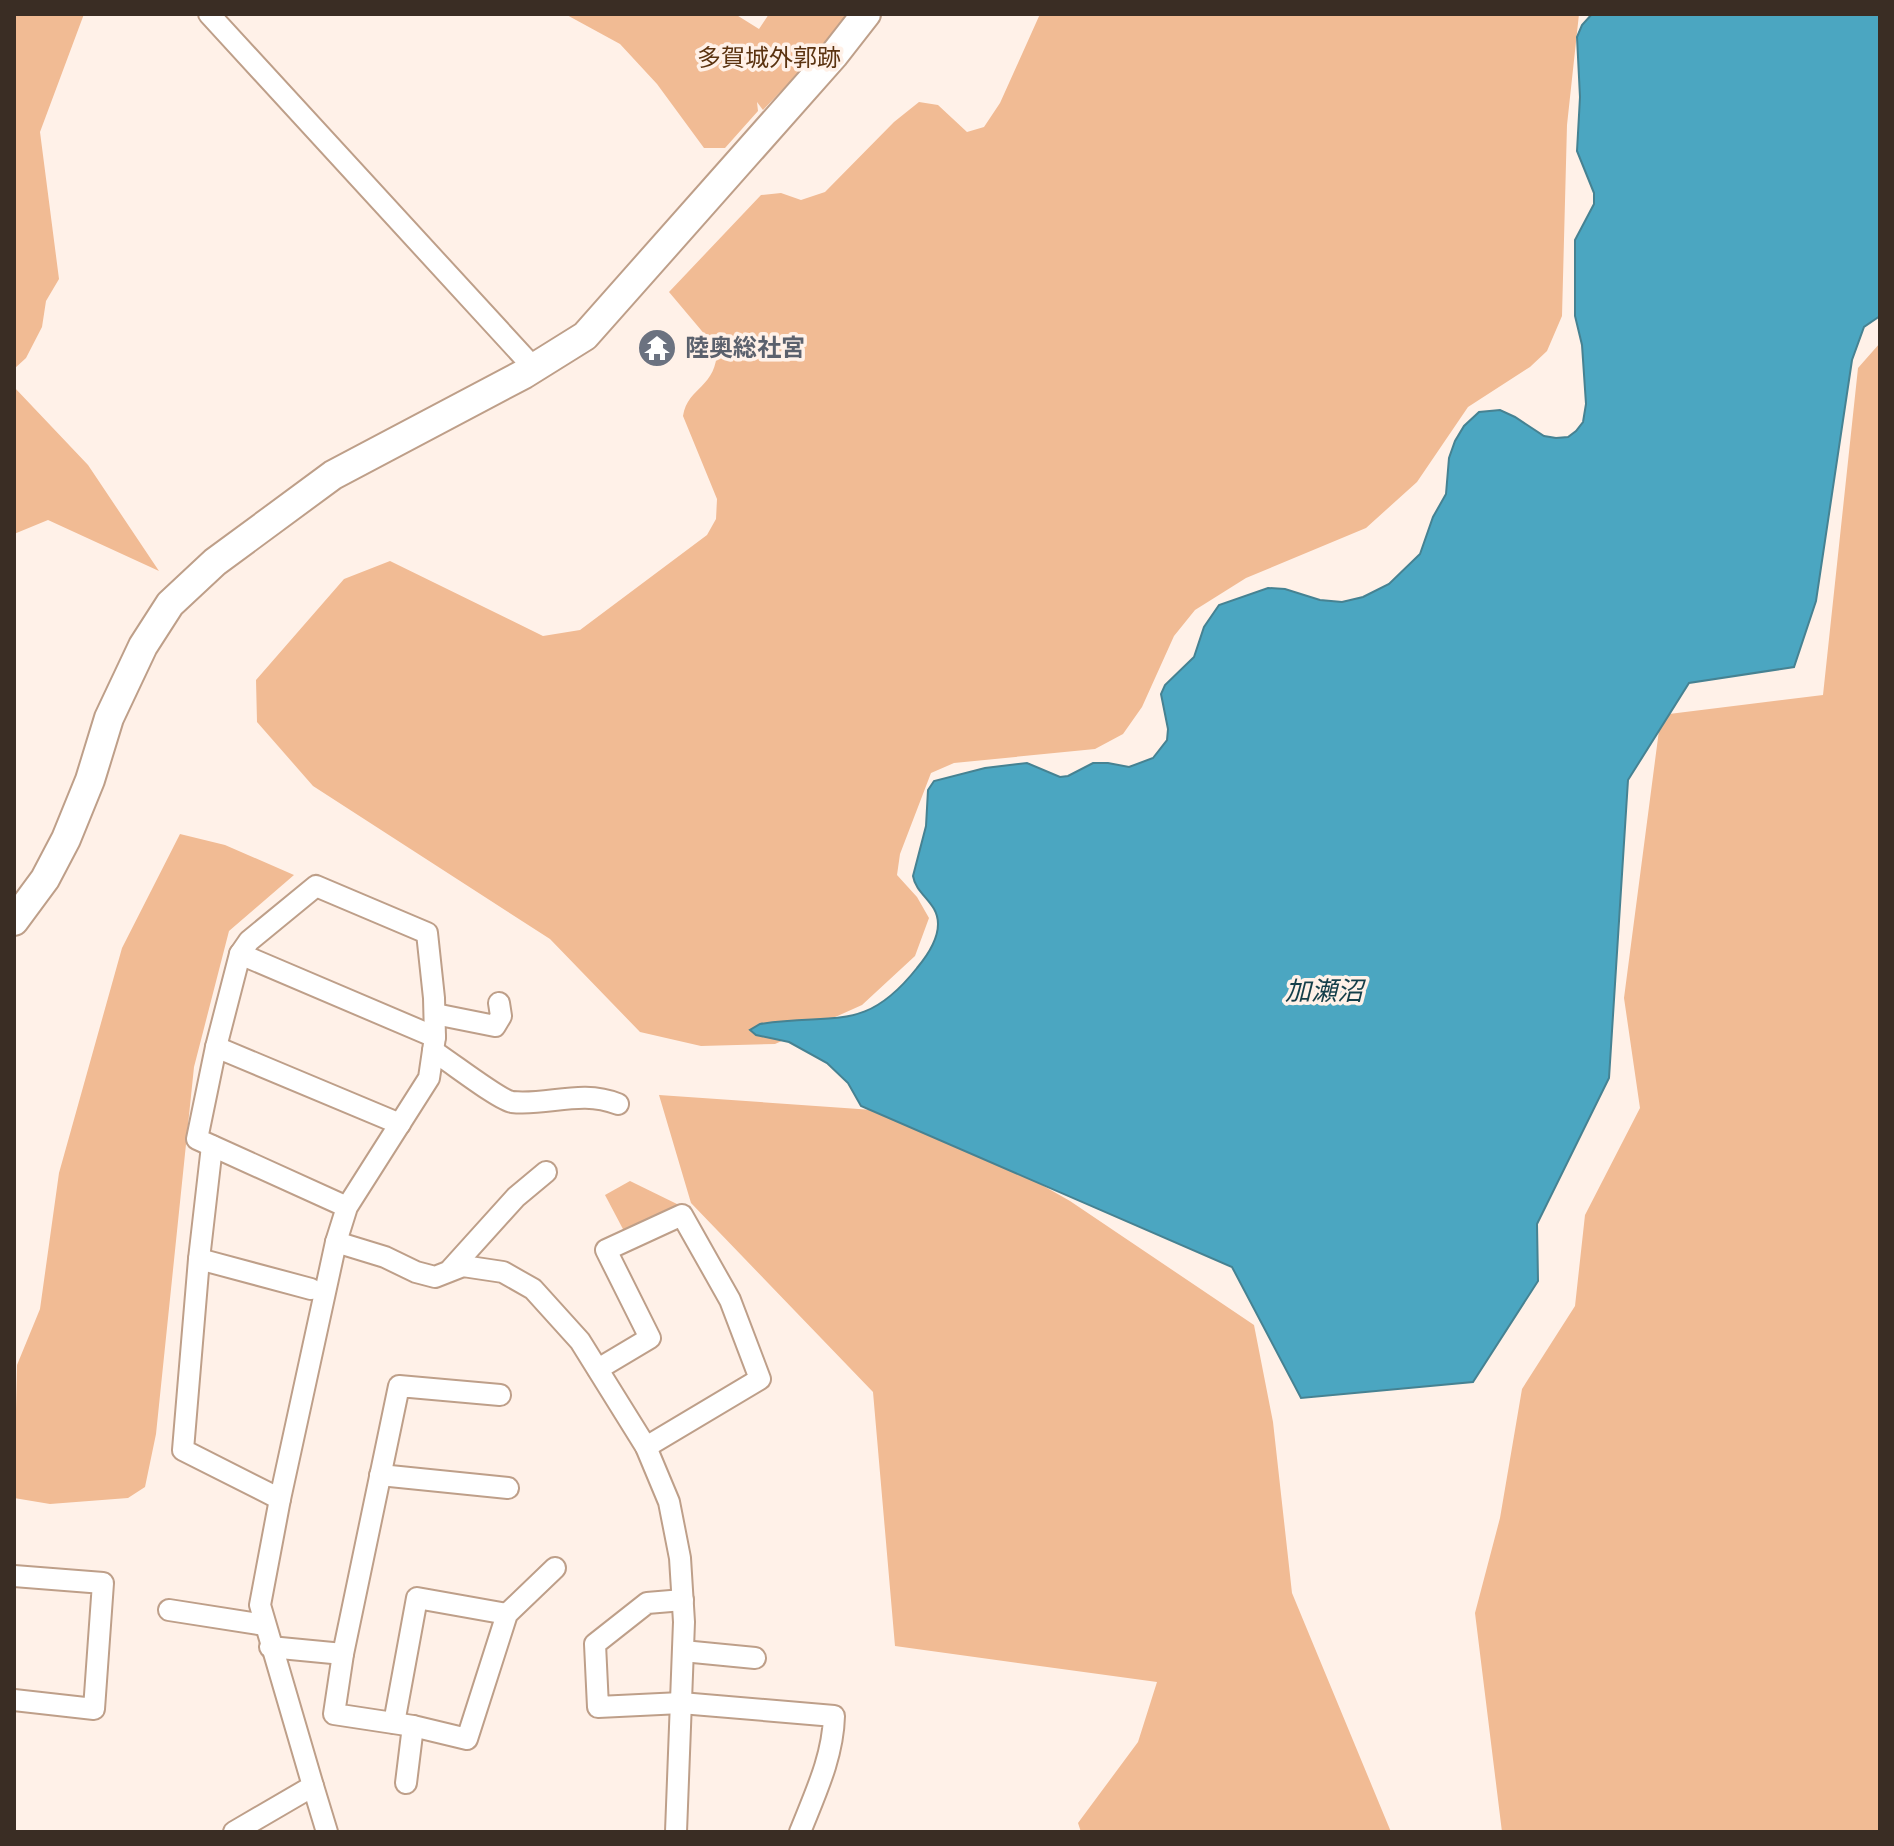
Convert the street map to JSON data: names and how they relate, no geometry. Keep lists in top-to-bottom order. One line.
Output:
{"water":["加瀬沼"],"parks":["多賀城外郭跡"],"places":{"temple":["陸奥総社宮"]}}
